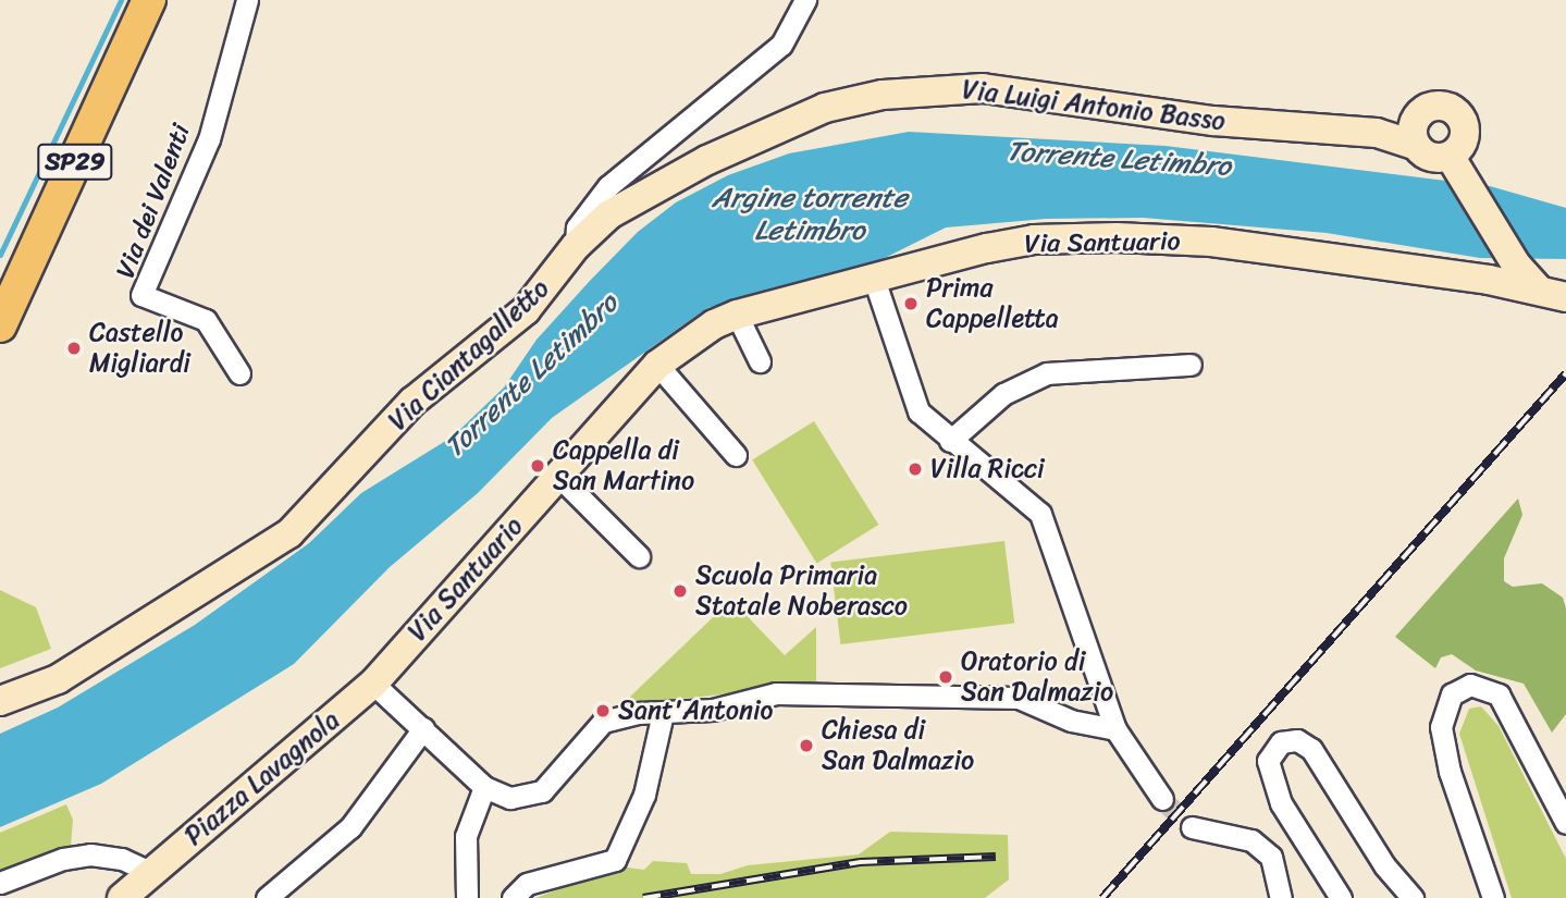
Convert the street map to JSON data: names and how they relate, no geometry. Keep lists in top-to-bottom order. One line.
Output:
{"streets":{"main road":["Via Luigi Antonio Basso","SP29","Via Santuario","Via Ciantagalletto","Piazza Lavagnola"],"street":["Via dei Valenti"]},"crossings":[["Via Luigi Antonio Basso","Via Ciantagalletto"],["Via Santuario","Piazza Lavagnola"]],"water":["Torrente Letimbro","Argine torrente Letimbro"],"places":["Prima Cappelletta","Castello Migliardi","Cappella di San Martino","Villa Ricci","Scuola Primaria Statale Noberasco","Oratorio di San Dalmazio","Sant'Antonio","Chiesa di San Dalmazio"]}
